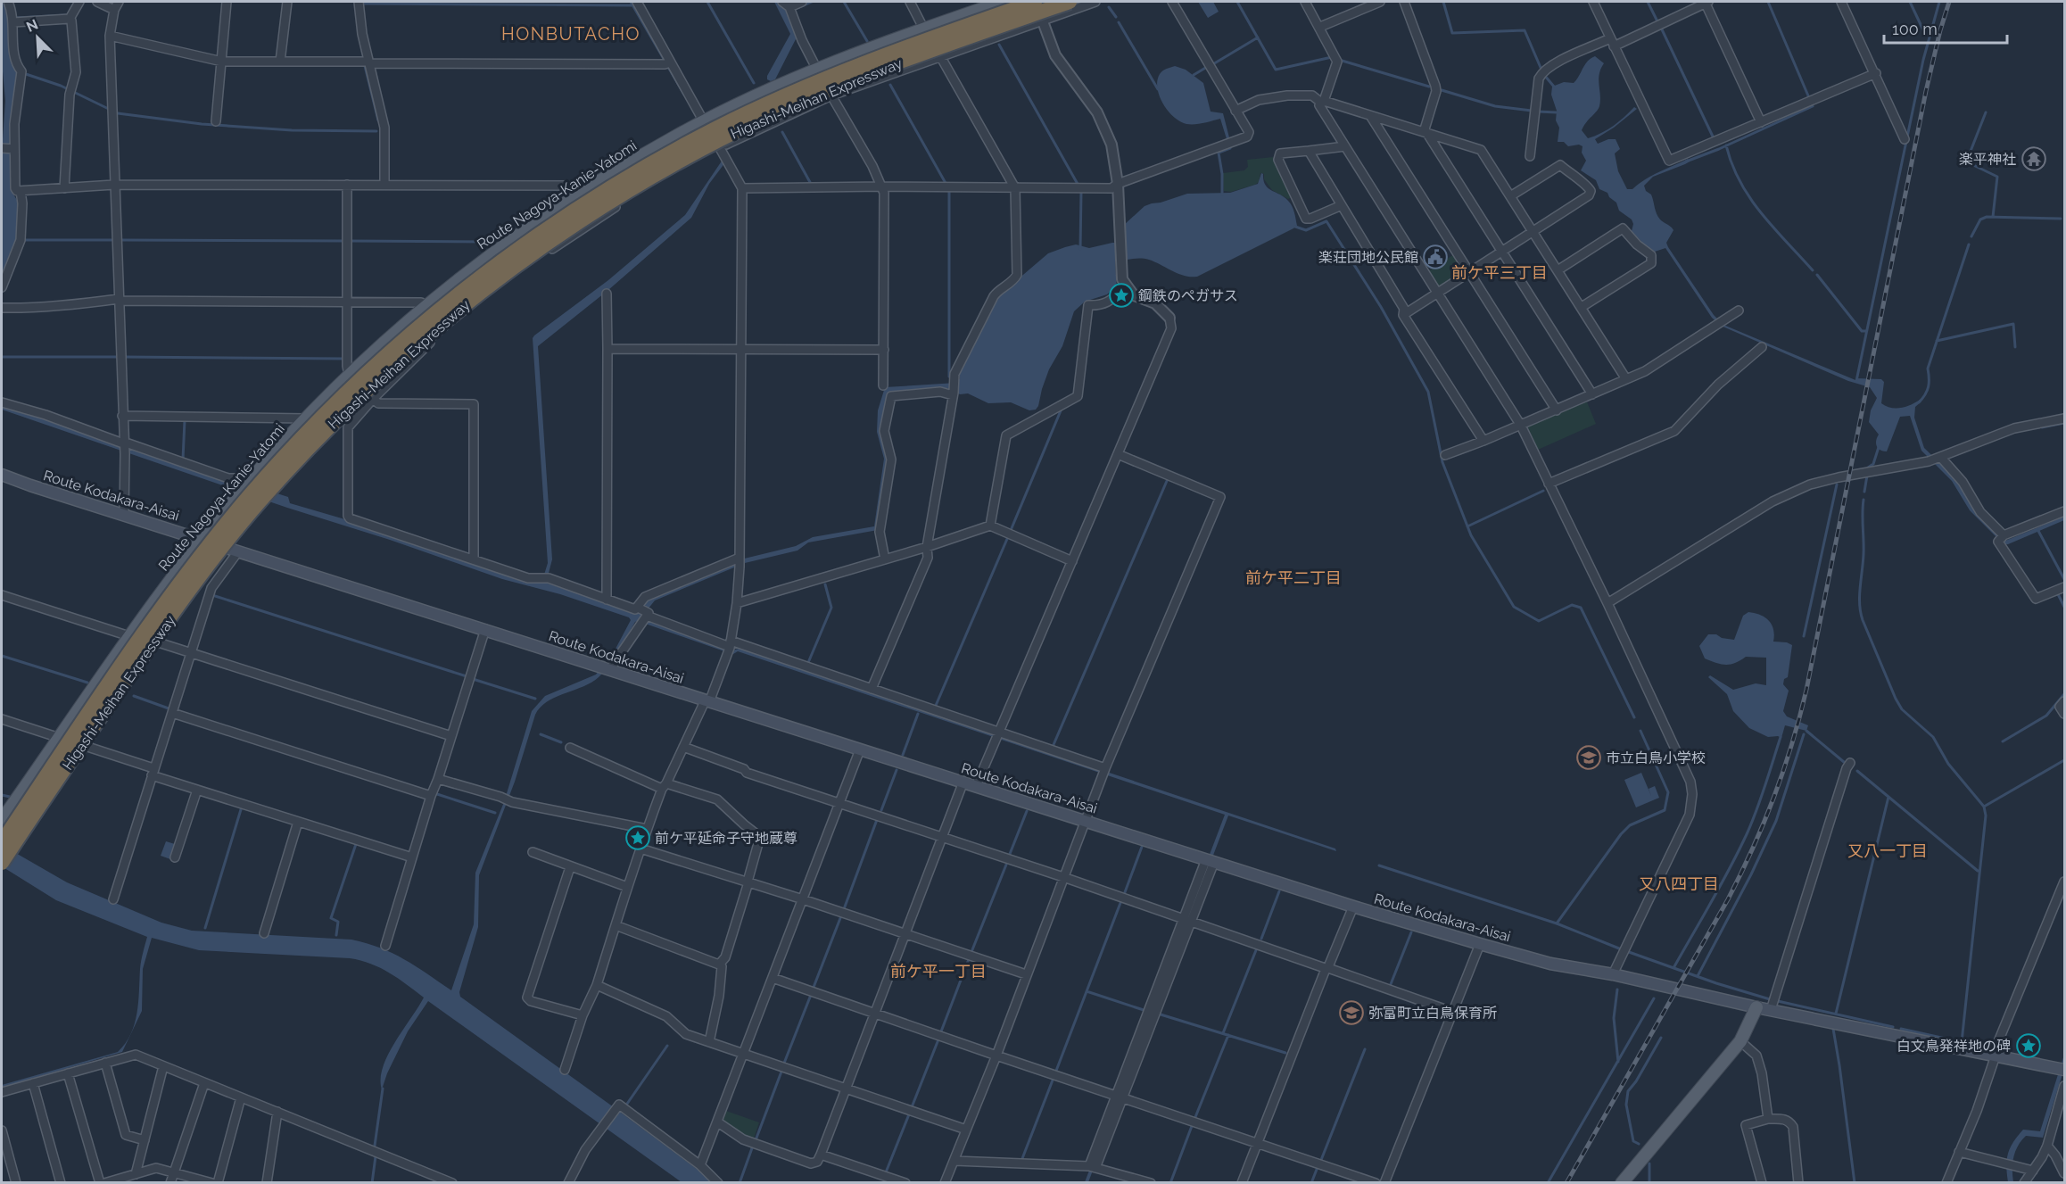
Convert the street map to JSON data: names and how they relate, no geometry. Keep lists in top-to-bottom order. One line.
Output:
{"streets":{"highway":["Higashi-Meihan Expressway"],"main road":["Route Nagoya-Kanie-Yatomi","Route Kodakara-Aisai"]},"crossings":[["Route Nagoya-Kanie-Yatomi","Route Kodakara-Aisai"]],"districts":["HONBUTACHO","前ケ平三丁目","前ケ平二丁目","又八一丁目","又八四丁目","前ケ平一丁目"],"places":{"temple":["楽平神社"],"public building":["楽荘団地公民館"],"place":["鋼鉄のペガサス","前ケ平延命子守地蔵尊","白文鳥発祥地の碑"],"school or university":["市立白鳥小学校","弥富町立白鳥保育所"]},"scale_bar":"100 m","north":"top left"}
